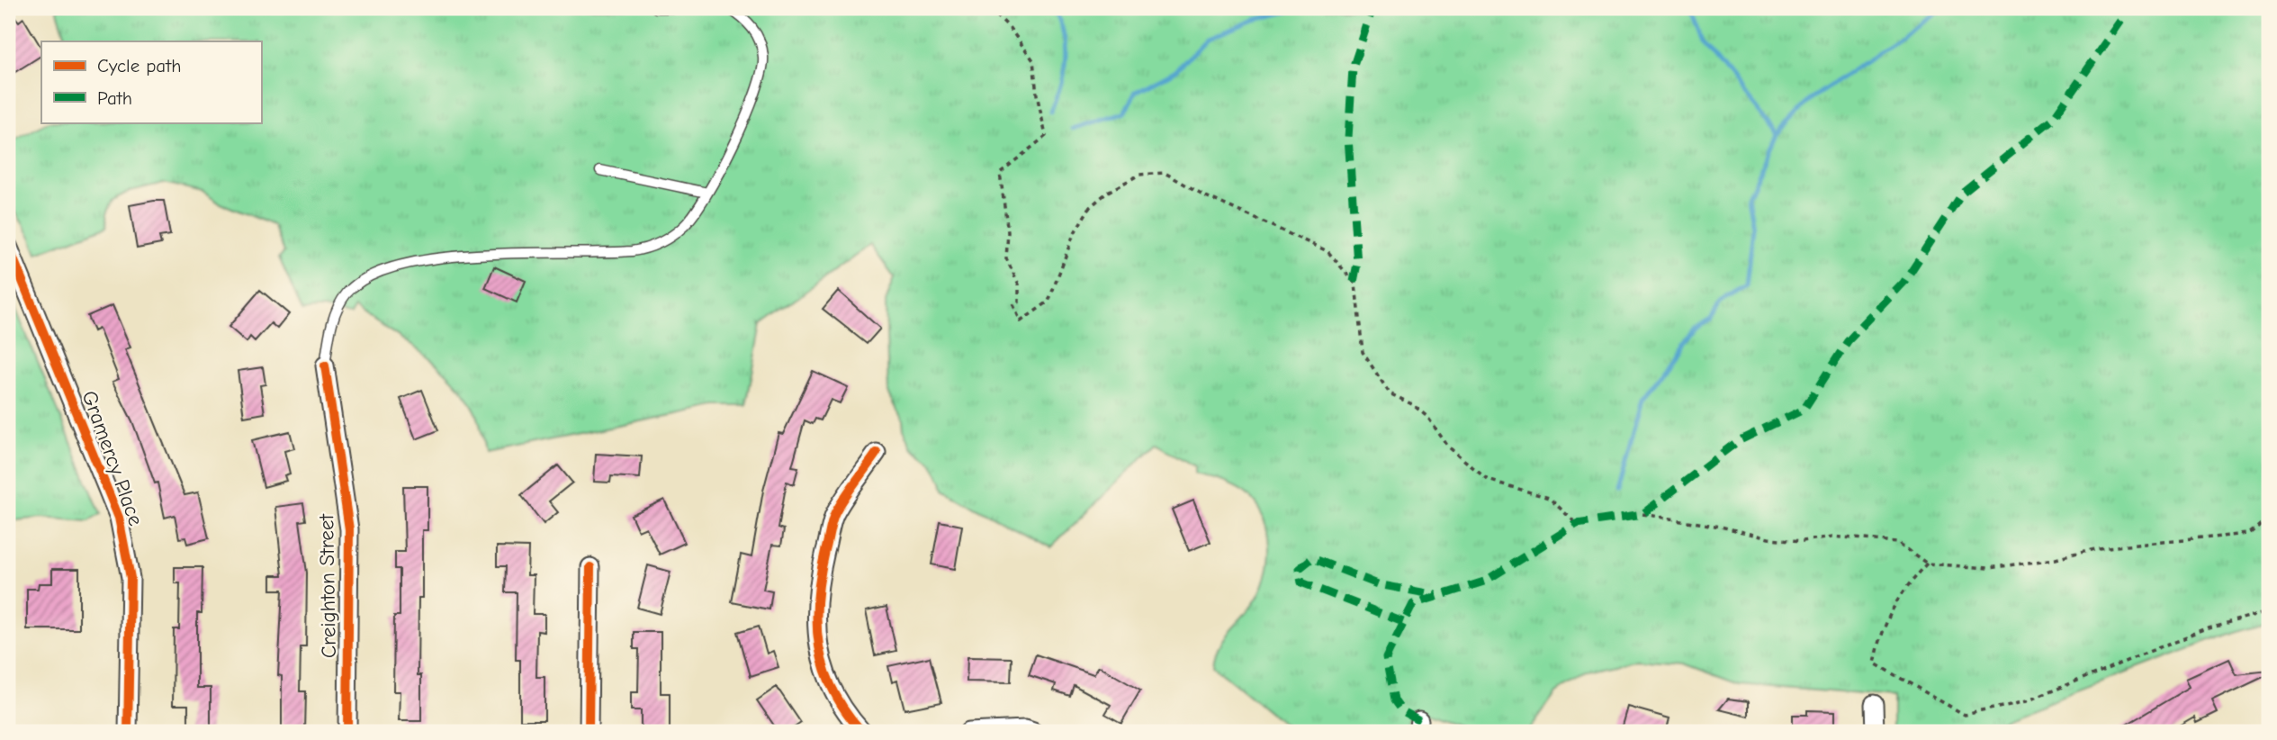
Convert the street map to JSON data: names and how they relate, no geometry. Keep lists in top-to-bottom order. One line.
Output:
{"streets":{"street":["Gramercy Place","Creighton Street"]},"legend":["Cycle path","Path"]}
